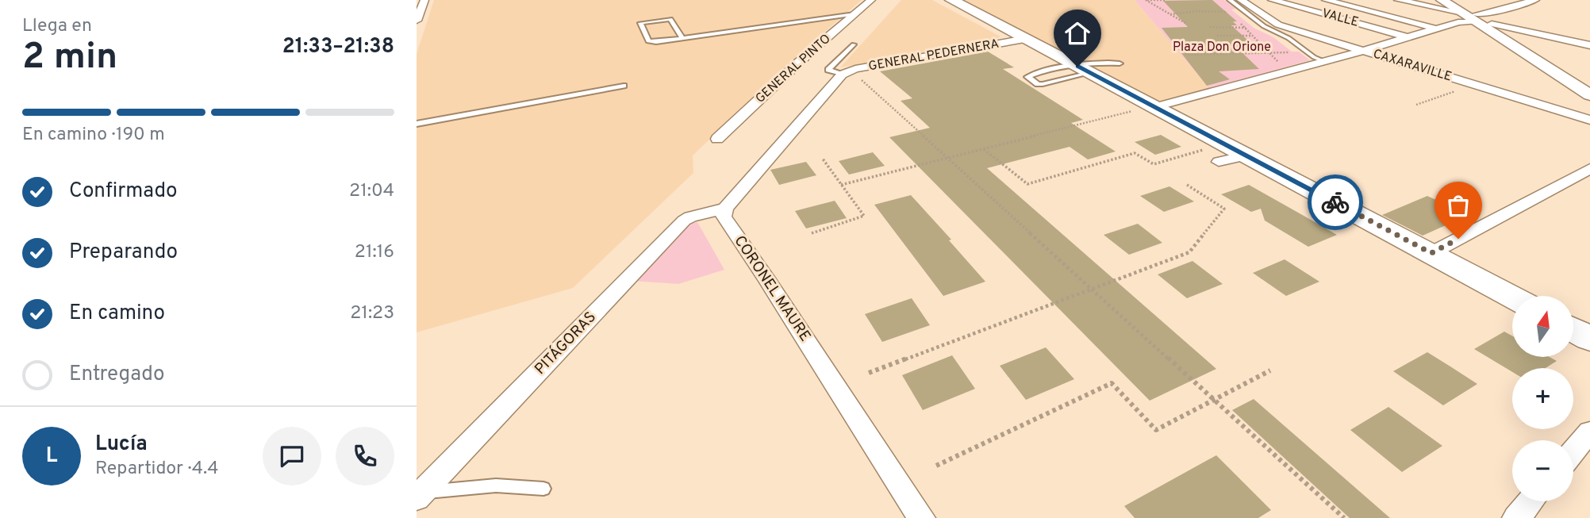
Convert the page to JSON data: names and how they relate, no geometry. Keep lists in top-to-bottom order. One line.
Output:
{"streets":{"street":["VALLE","GENERAL PEDERNERA","CAXARAVILLE","GENERAL PINTO","CORONEL MAURE","PITÁGORAS"]},"crossings":[["CORONEL MAURE","PITÁGORAS"]],"parks":["Plaza Don Orione"],"north":"top","page":{"heading":["2 min","Llega en","21:33–21:38"],"panel":["Lucía","Repartidor · 4.4"],"bar":"En camino · 190 m","list":[["Confirmado","21:04"],["Preparando","21:16"],["En camino","21:23"],"Entregado"],"map_buttons":["+","−"],"round":"L"}}
